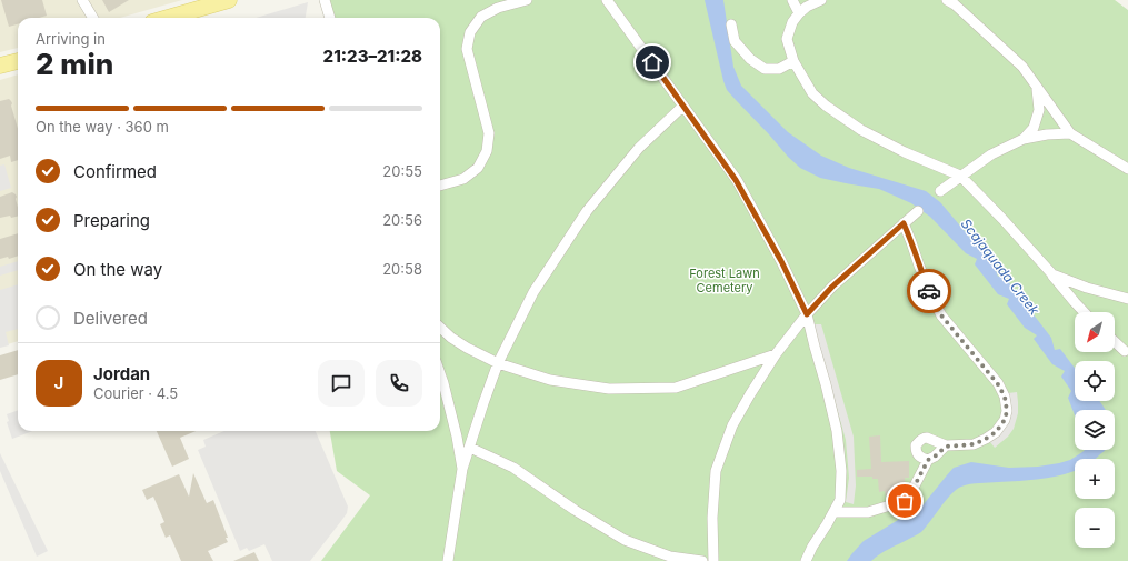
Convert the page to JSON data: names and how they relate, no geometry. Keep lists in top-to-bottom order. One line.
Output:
{"water":["Scajaquada Creek"],"parks":["Forest Lawn Cemetery"],"north":"bottom left","page":{"heading":["2 min","Arriving in","21:23–21:28"],"panel":["Jordan","Courier · 4.5"],"bar":"On the way · 360 m","list":[["Confirmed","20:55"],["Preparing","20:56"],["On the way","20:58"],"Delivered"],"map_buttons":["+","−"],"round":"J"}}
